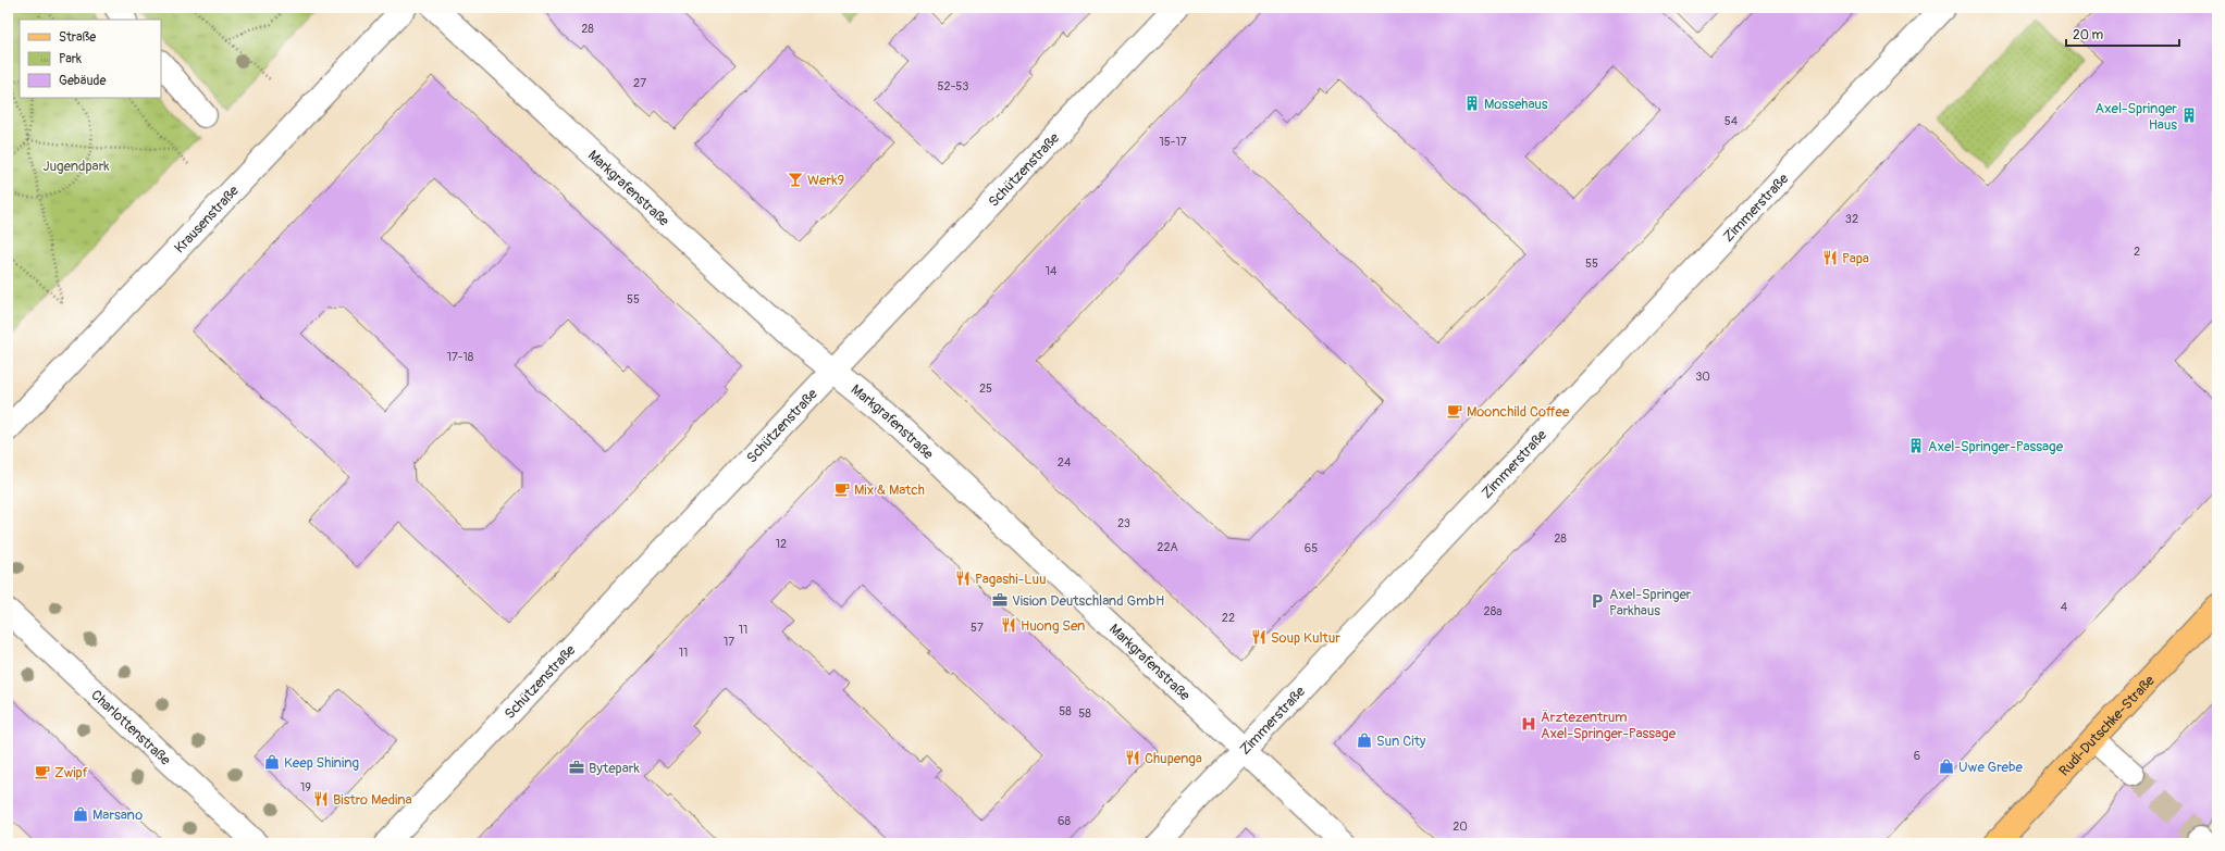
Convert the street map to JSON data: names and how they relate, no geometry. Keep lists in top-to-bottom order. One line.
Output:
{"streets":{"main road":["Rudi-Dutschke-Straße"],"street":["Schützenstraße","Markgrafenstraße","Zimmerstraße","Krausenstraße","Charlottenstraße"]},"crossings":[["Schützenstraße","Markgrafenstraße"],["Markgrafenstraße","Zimmerstraße"]],"parks":["Jugendpark"],"places":{"building":["Mossehaus","Axel-Springer Haus","Axel-Springer-Passage"],"bar":["Werk9"],"restaurant":["Papa","Pagashi-Luu","Huong Sen","Soup Kultur","Chupenga","Bistro Medina"],"cafe":["Moonchild Coffee","Mix & Match","Zwipf"],"office":["Vision Deutschland GmbH","Bytepark"],"parking":["Axel-Springer Parkhaus"],"hospital":["Ärztezentrum Axel-Springer-Passage"],"shop":["Sun City","Keep Shining","Uwe Grebe","Marsano"]},"house_numbers":["28","27","52-53","54","15-17","32","2","55","14","55","17-18","30","25","24","23","28","12","22A","65","4","28a","22","57","11","17","11","58","58","6","19","68","20"],"legend":["Straße","Park","Gebäude"],"scale_bar":"20 m"}
